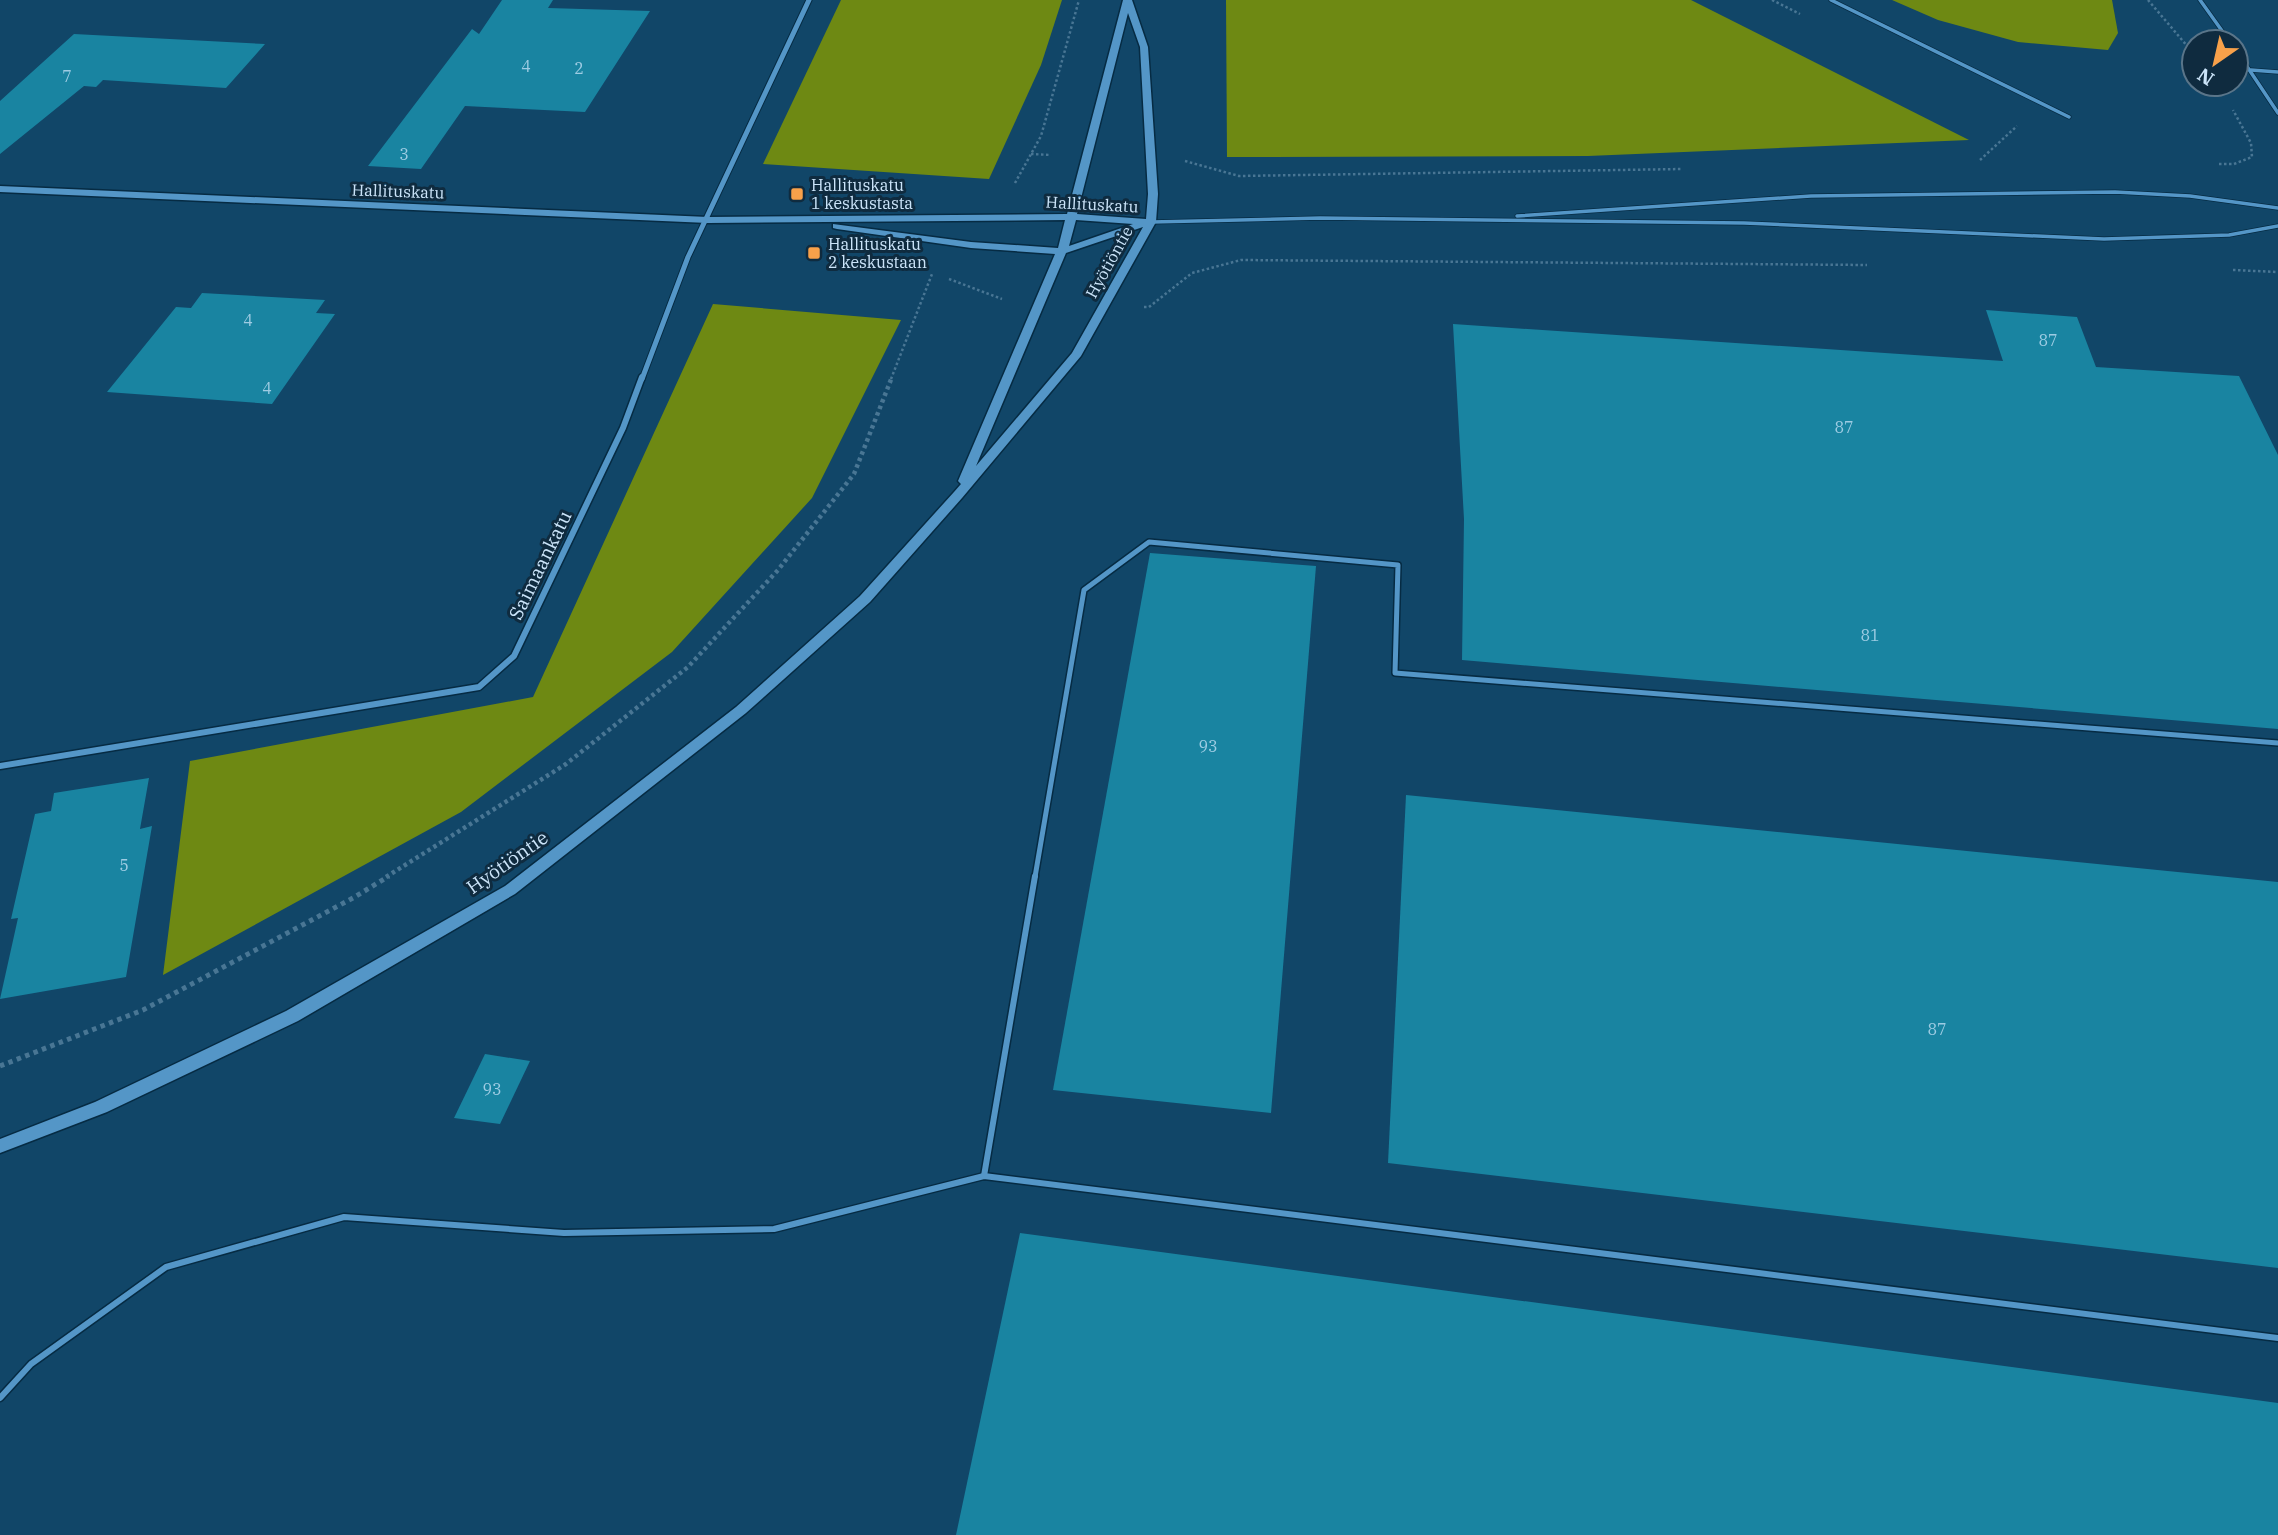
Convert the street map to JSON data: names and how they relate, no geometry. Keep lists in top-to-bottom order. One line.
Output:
{"streets":{"main road":["Hallituskatu","Hyötiöntie"],"street":["Saimaankatu"]},"crossings":[["Hallituskatu","Hyötiöntie"],["Hallituskatu","Saimaankatu"]],"places":{"transit":["Hallituskatu 1 keskustasta","Hallituskatu 2 keskustaan"]},"house_numbers":["4","2","7","3","4","87","4","87","81","93","5","87","93"],"north":"bottom left"}
